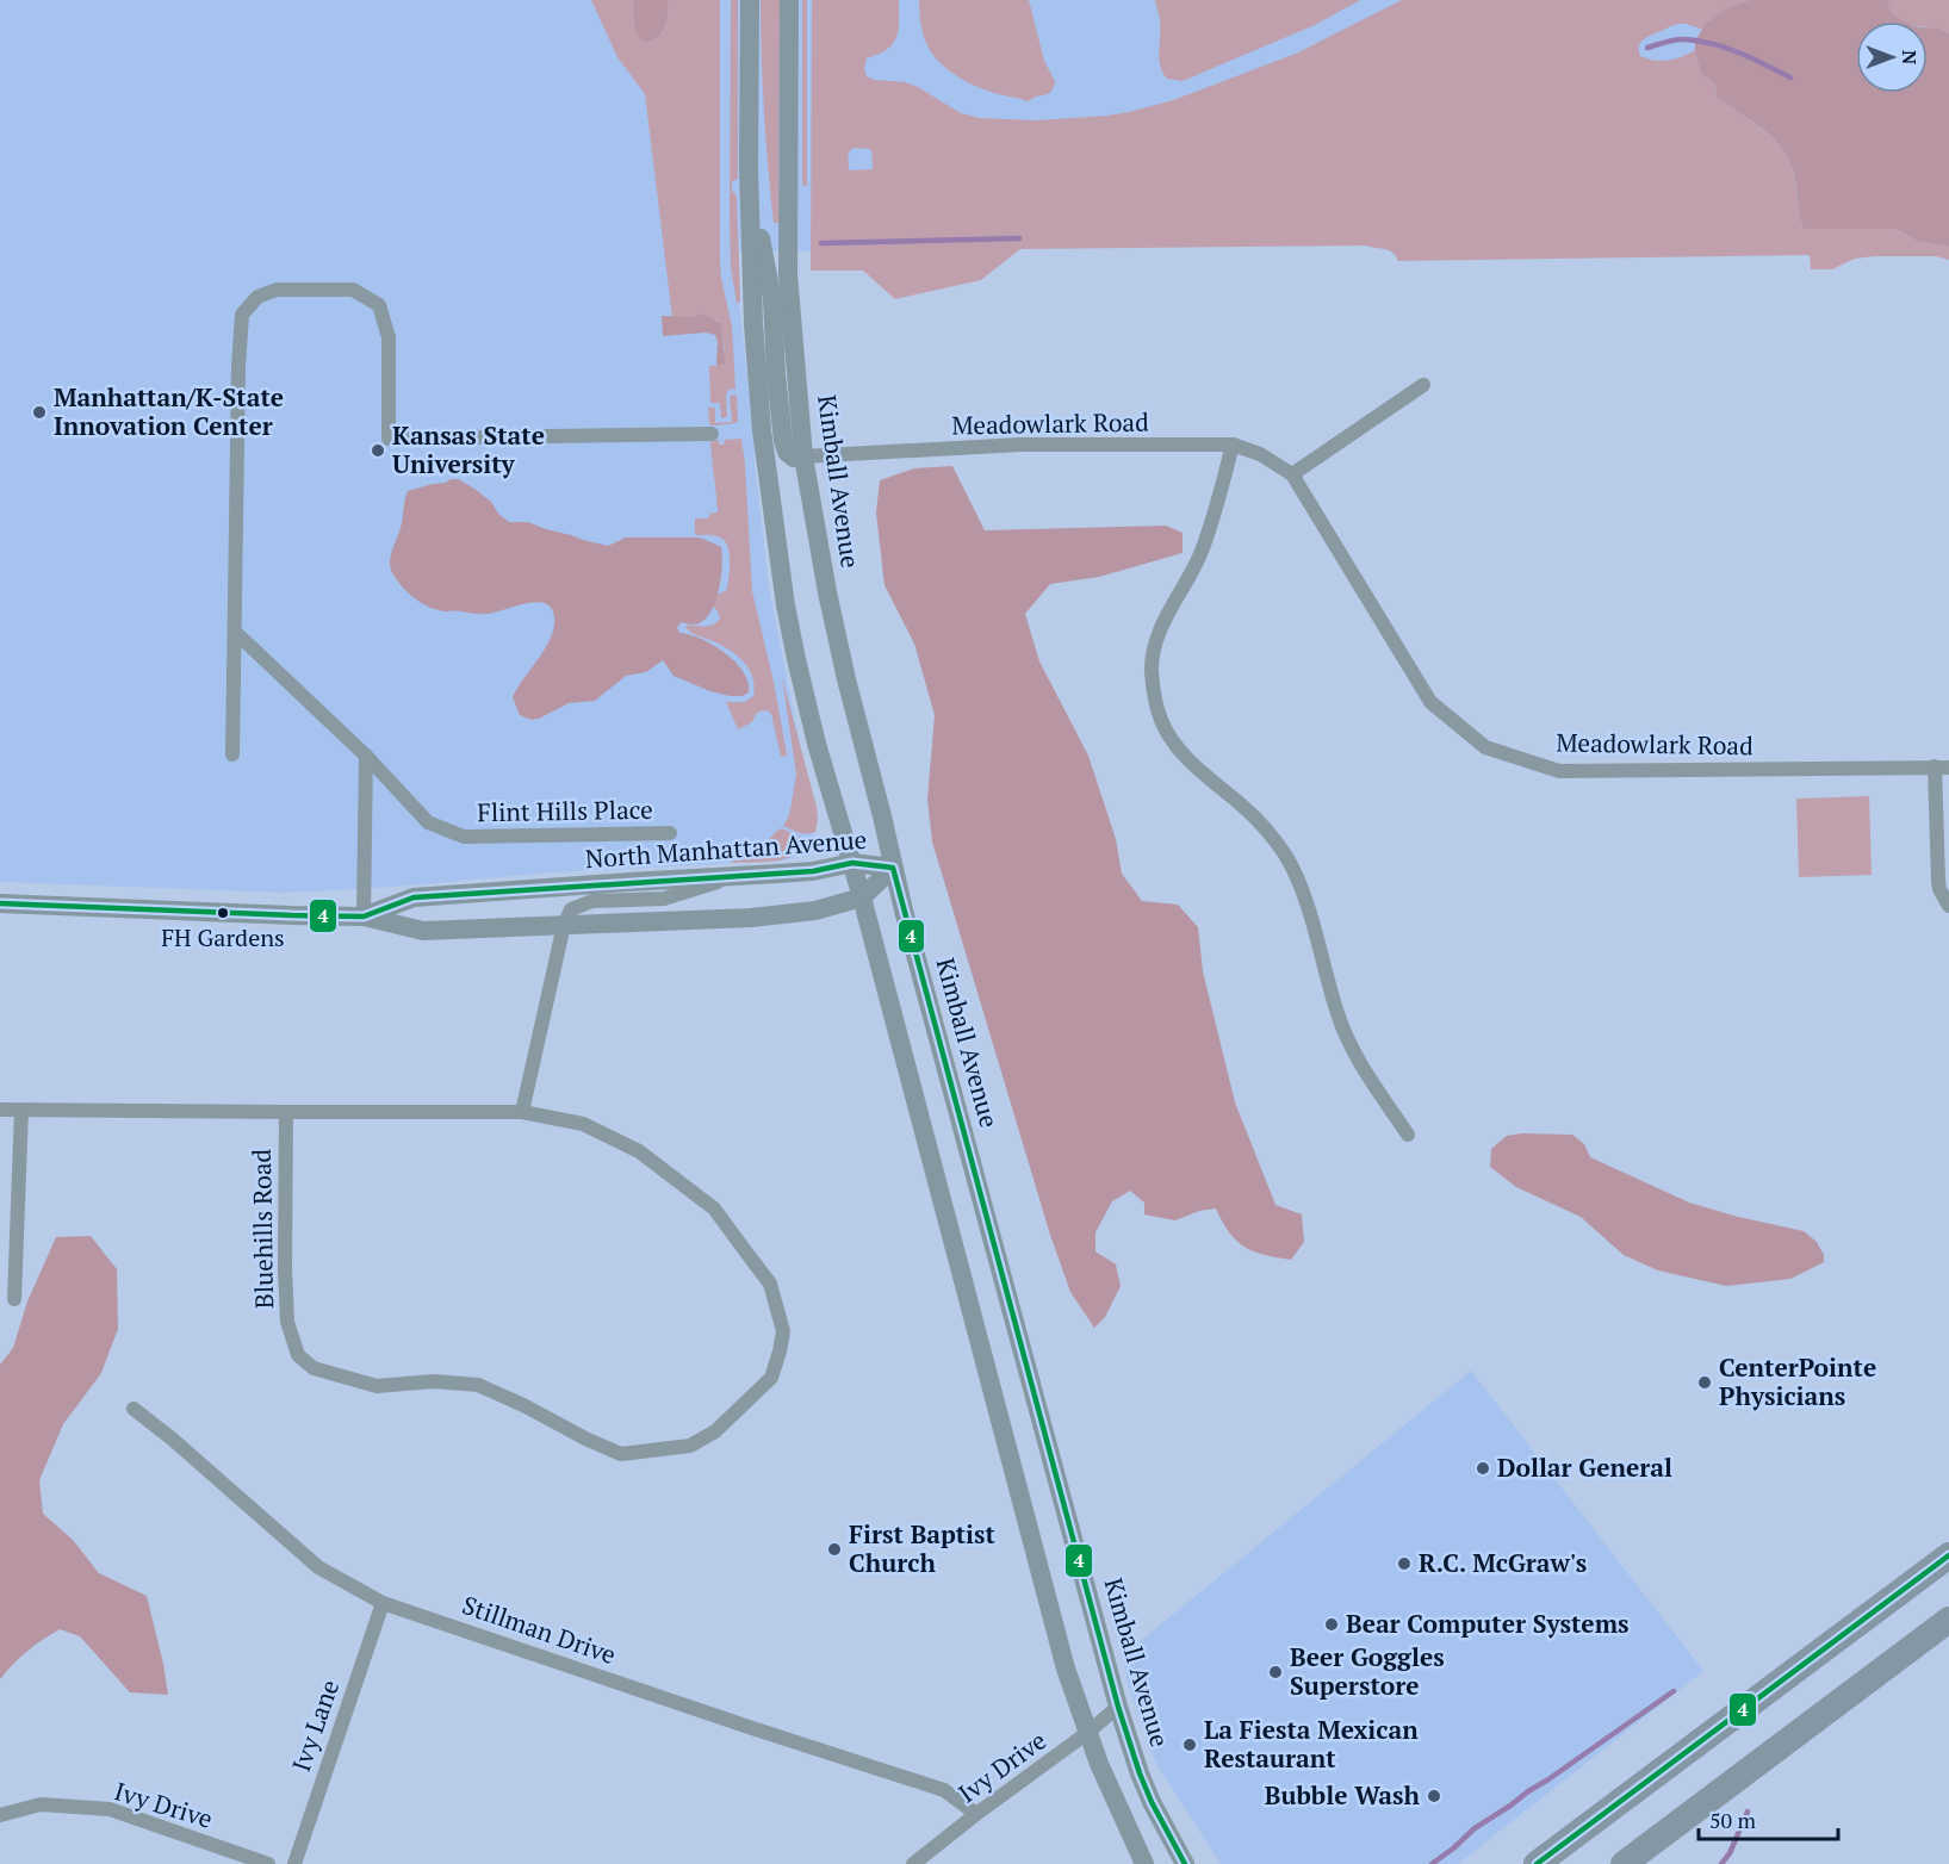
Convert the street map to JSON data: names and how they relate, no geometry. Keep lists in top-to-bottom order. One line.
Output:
{"streets":{"main road":["Kimball Avenue","North Manhattan Avenue"],"street":["Meadowlark Road","Flint Hills Place","Bluehills Road","Stillman Drive","Ivy Lane","Ivy Drive"]},"crossings":[["Meadowlark Road","Kimball Avenue"],["Kimball Avenue","North Manhattan Avenue"],["Kimball Avenue","Ivy Drive"],["Stillman Drive","Ivy Lane"],["Stillman Drive","Ivy Drive"]],"places":["Manhattan/K-State Innovation Center","Kansas State University","FH Gardens","CenterPointe Physicians","Dollar General","First Baptist Church","R.C. McGraw's","Bear Computer Systems","Beer Goggles Superstore","La Fiesta Mexican Restaurant","Bubble Wash"],"lines":["transit line 4"],"scale_bar":"50 m","north":"right"}
